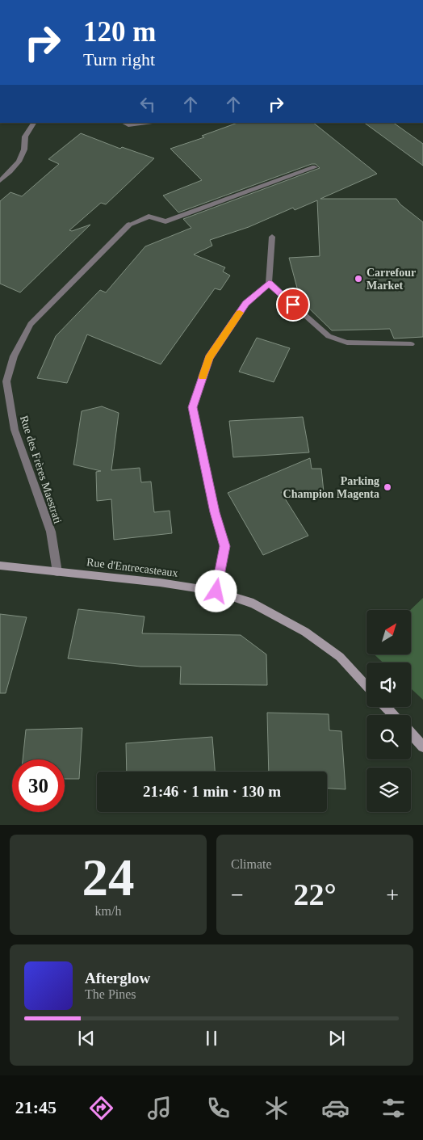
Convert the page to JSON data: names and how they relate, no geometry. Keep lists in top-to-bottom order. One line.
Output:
{"streets":{"street":["Rue des Frères Maestrati","Rue d'Entrecasteaux"]},"crossings":[["Rue des Frères Maestrati","Rue d'Entrecasteaux"]],"places":["Carrefour Market","Parking Champion Magenta"],"north":"top right","page":{"turn":["120 m","Turn right"],"limit":"30","trip":"21:46 · 1 min · 130 m","tile":[["24","km/h"],"Climate"],"heat":["−","22°","+"],"song":["Afterglow","The Pines"],"tabs":"21:45"}}
